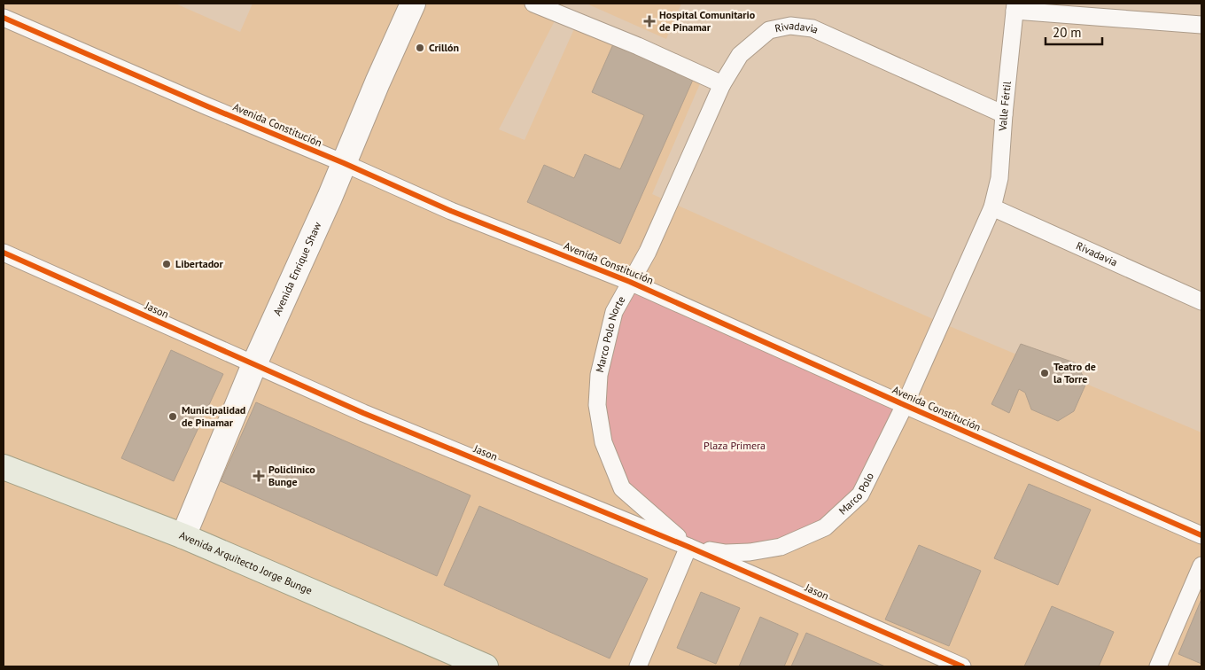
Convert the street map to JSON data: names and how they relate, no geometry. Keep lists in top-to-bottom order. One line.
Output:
{"streets":{"main road":["Avenida Enrique Shaw","Avenida Arquitecto Jorge Bunge"],"street":["Rivadavia","Valle Fértil","Avenida Constitución","Jason","Marco Polo Norte","Marco Polo"]},"crossings":[["Rivadavia","Valle Fértil"],["Rivadavia","Marco Polo Norte"],["Rivadavia","Marco Polo"],["Valle Fértil","Marco Polo"],["Avenida Constitución","Avenida Enrique Shaw"],["Avenida Constitución","Marco Polo Norte"],["Avenida Constitución","Marco Polo"],["Avenida Enrique Shaw","Jason"],["Avenida Enrique Shaw","Avenida Arquitecto Jorge Bunge"],["Jason","Marco Polo Norte"],["Jason","Marco Polo"],["Marco Polo Norte","Marco Polo"]],"parks":["Plaza Primera"],"places":{"health":["Hospital Comunitario de Pinamar","Policlinico Bunge"],"other":["Crillón","Libertador","Teatro de la Torre","Municipalidad de Pinamar"]},"scale_bar":"20 m"}
